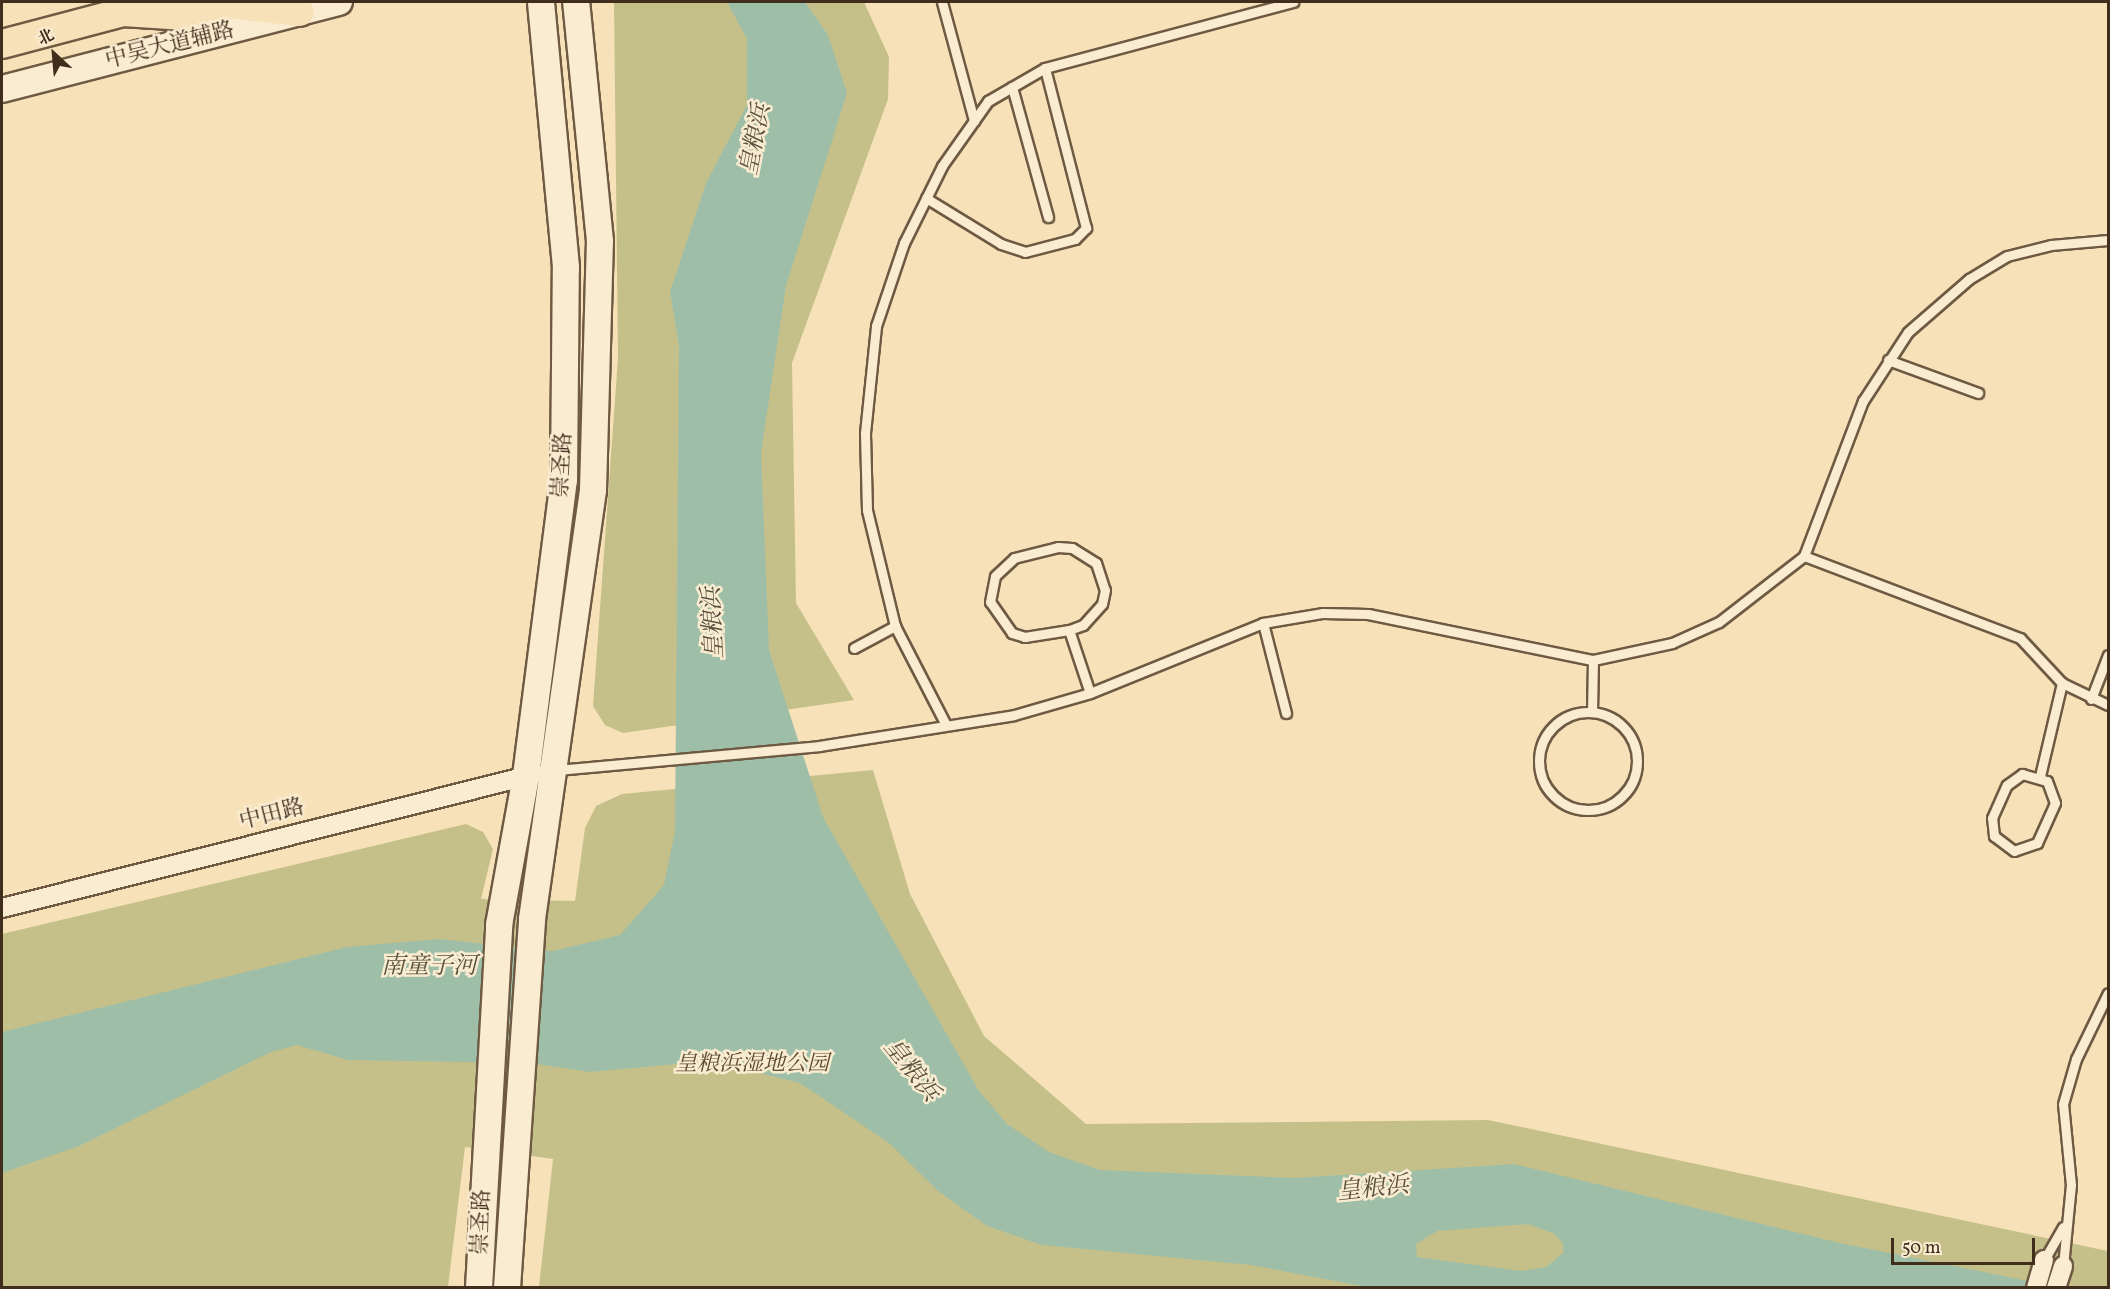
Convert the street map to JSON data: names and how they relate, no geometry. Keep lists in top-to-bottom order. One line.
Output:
{"streets":{"main road":["中吴大道辅路","崇圣路"],"street":["中田路"]},"crossings":[["崇圣路","中田路"]],"water":["皇粮浜","南童子河"],"parks":["皇粮浜湿地公园"],"scale_bar":"50 m","north":"top left"}
